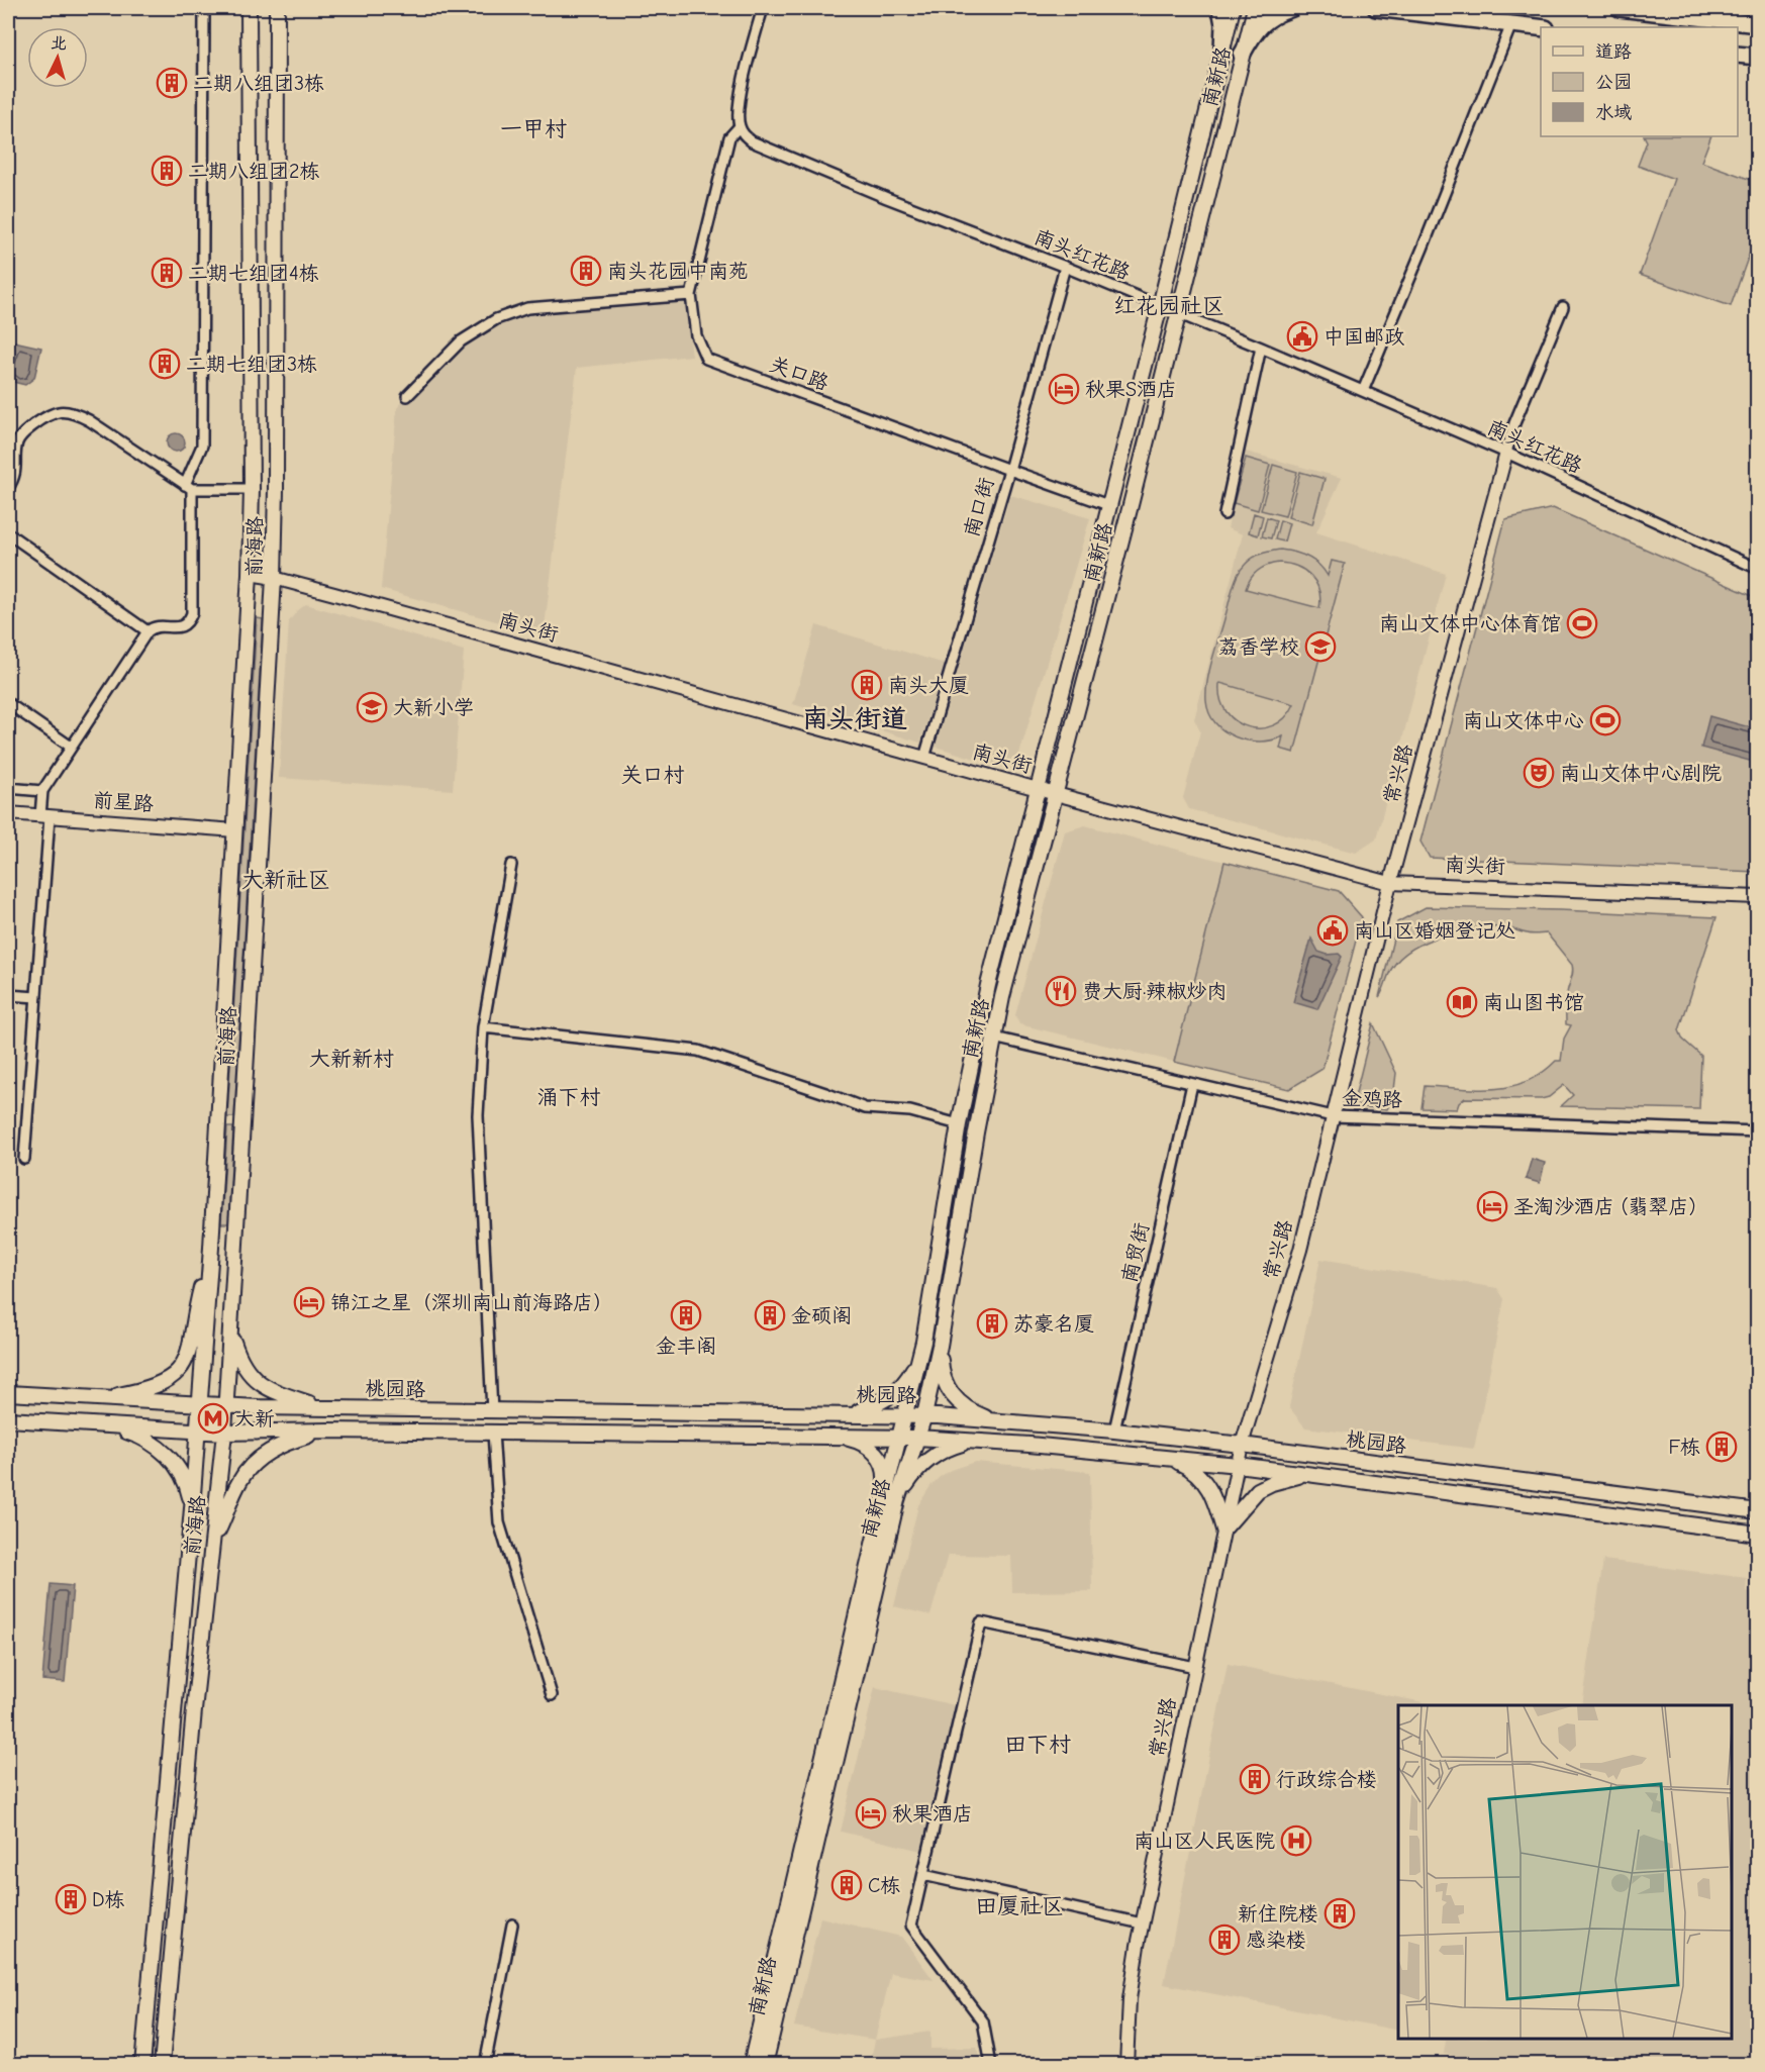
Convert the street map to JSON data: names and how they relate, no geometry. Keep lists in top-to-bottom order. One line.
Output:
{"streets":{"main road":["南新路","前海路","桃园路"],"street":["南头红花路","关口路","南口街","南头街","常兴路","前星路","金鸡路","南贸街"]},"crossings":[["南新路","南头红花路"],["南新路","关口路"],["南新路","南头街"],["南新路","金鸡路"],["南新路","桃园路"],["南头红花路","关口路"],["南头红花路","南口街"],["南头红花路","常兴路"],["关口路","南口街"],["南口街","南头街"],["前海路","南头街"],["前海路","前星路"],["前海路","桃园路"],["南头街","常兴路"],["常兴路","金鸡路"],["常兴路","桃园路"],["金鸡路","南贸街"],["南贸街","桃园路"]],"districts":["一甲村","红花园社区","南头街道","关口村","大新社区","大新新村","涌下村","田下村","田厦社区"],"places":{"building":["二期八组团3栋","二期八组团2栋","南头花园中南苑","二期七组团4栋","二期七组团3栋","南头大厦","金丰阁","金硕阁","苏豪名厦","F栋","行政综合楼","C栋","D栋","新住院楼","感染楼"],"public building":["中国邮政","南山区婚姻登记处"],"hotel":["秋果S酒店","圣淘沙酒店 (翡翠店)","锦江之星（深圳南山前海路店）","秋果酒店"],"sports":["南山文体中心体育馆","南山文体中心"],"school or university":["荔香学校","大新小学"],"theatre":["南山文体中心剧院"],"restaurant":["费大厨·辣椒炒肉"],"library":["南山图书馆"],"metro station":["大新"],"hospital":["南山区人民医院"]},"legend":["道路","公园","水域"],"north":"top"}
